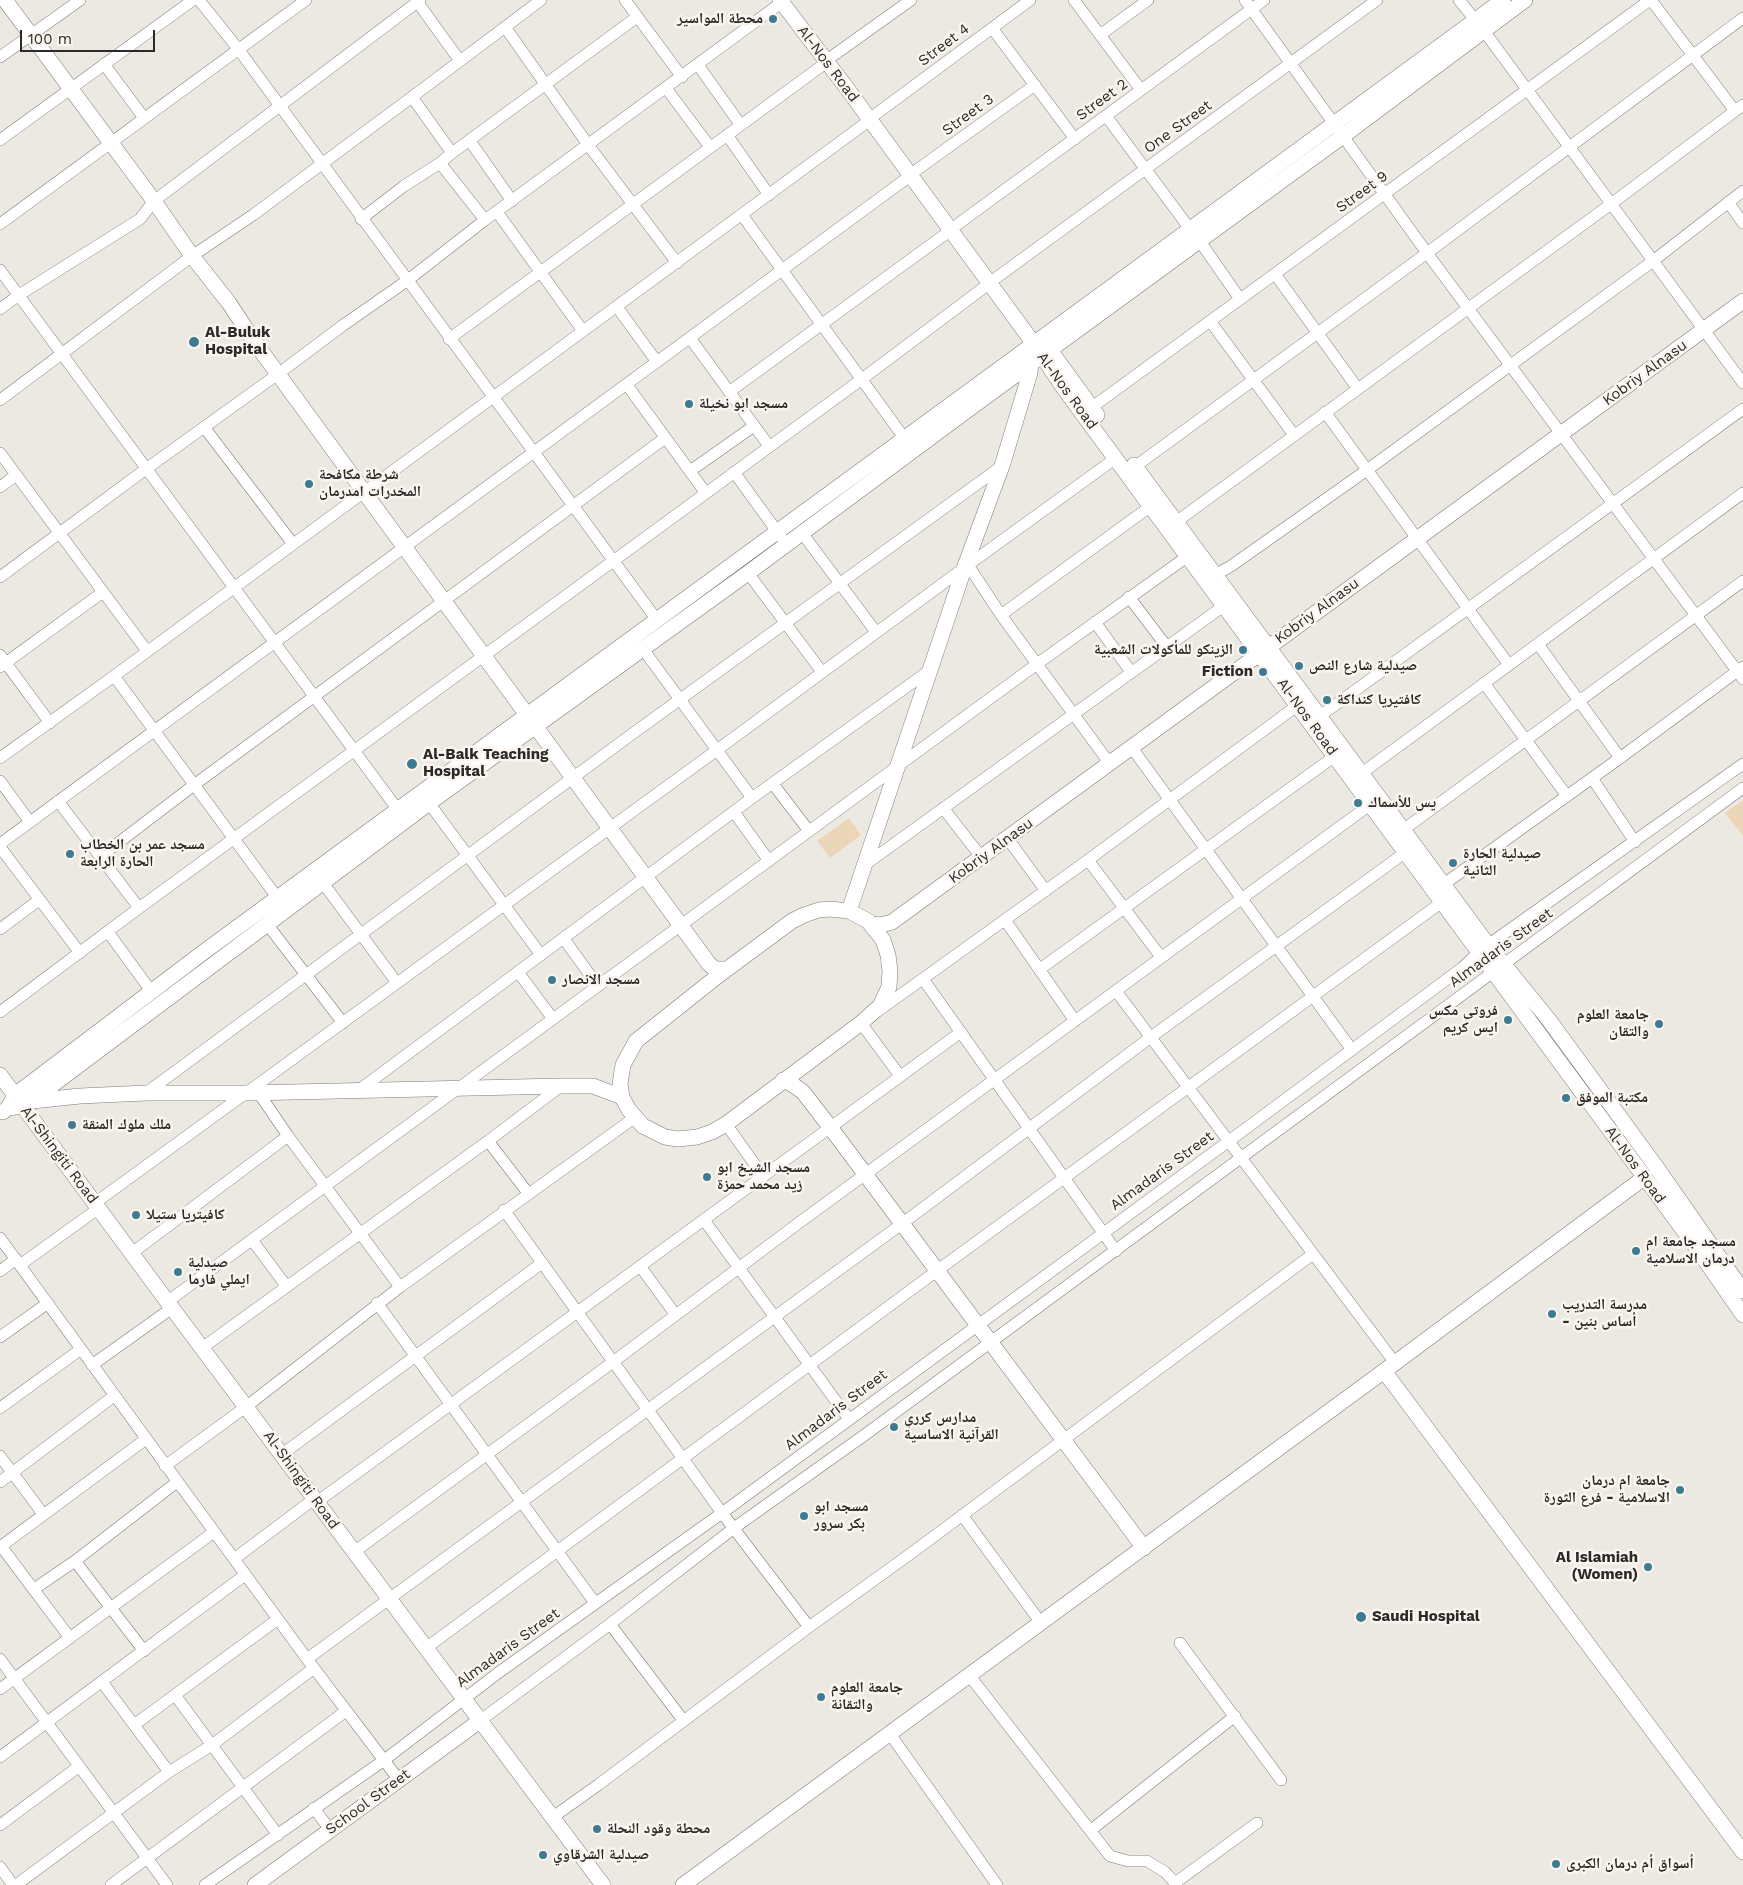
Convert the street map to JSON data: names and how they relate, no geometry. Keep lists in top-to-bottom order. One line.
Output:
{"streets":{"street":["Street 4","Al-Nos Road","Street 2","Street 3","One Street","Street 9","Kobriy Alnasu","Almadaris Street","Al-Shingiti Road","School Street"]},"crossings":[["Street 4","Al-Nos Road"],["Al-Nos Road","Street 2"],["Al-Nos Road","Street 3"],["Al-Nos Road","One Street"],["Al-Nos Road","Street 9"],["Al-Nos Road","Kobriy Alnasu"],["Al-Nos Road","Almadaris Street"],["Almadaris Street","Al-Shingiti Road"],["Almadaris Street","School Street"],["Al-Shingiti Road","School Street"]],"places":["محطة المواسير","Al-Buluk Hospital","مسجد ابو نخيلة","شرطة مكافحة المخدرات امدرمان","الزينكو للمأكولات الشعبية","صيدلية شارع النص","Fiction","كافتيريا كنداكة","Al-Balk Teaching Hospital","يس للأسماك","مسجد عمر بن الخطاب الحارة الرابعة","صيدلية الحارة الثانية","مسجد الانصار","فروتي مكس ايس كريم","جامعة العلوم والتقان","مكتبة الموفق","ملك ملوك المنقة","مسجد الشيخ ابو زيد محمد حمزة","كافيتريا ستيلا","مسجد جامعة ام درمان الاسلامية","صيدلية ايملي فارما","مدرسة التدريب - أساس بنين","مدارس كرري القرآنية الاساسية","جامعة ام درمان الاسلامية - فرع الثورة","مسجد ابو بكر سرور","Al Islamiah (Women)","Saudi Hospital","جامعة العلوم والتقانة","محطة وقود النحلة","صيدلية الشرقاوي","أسواق أم درمان الكبرى"],"scale_bar":"100 m"}
